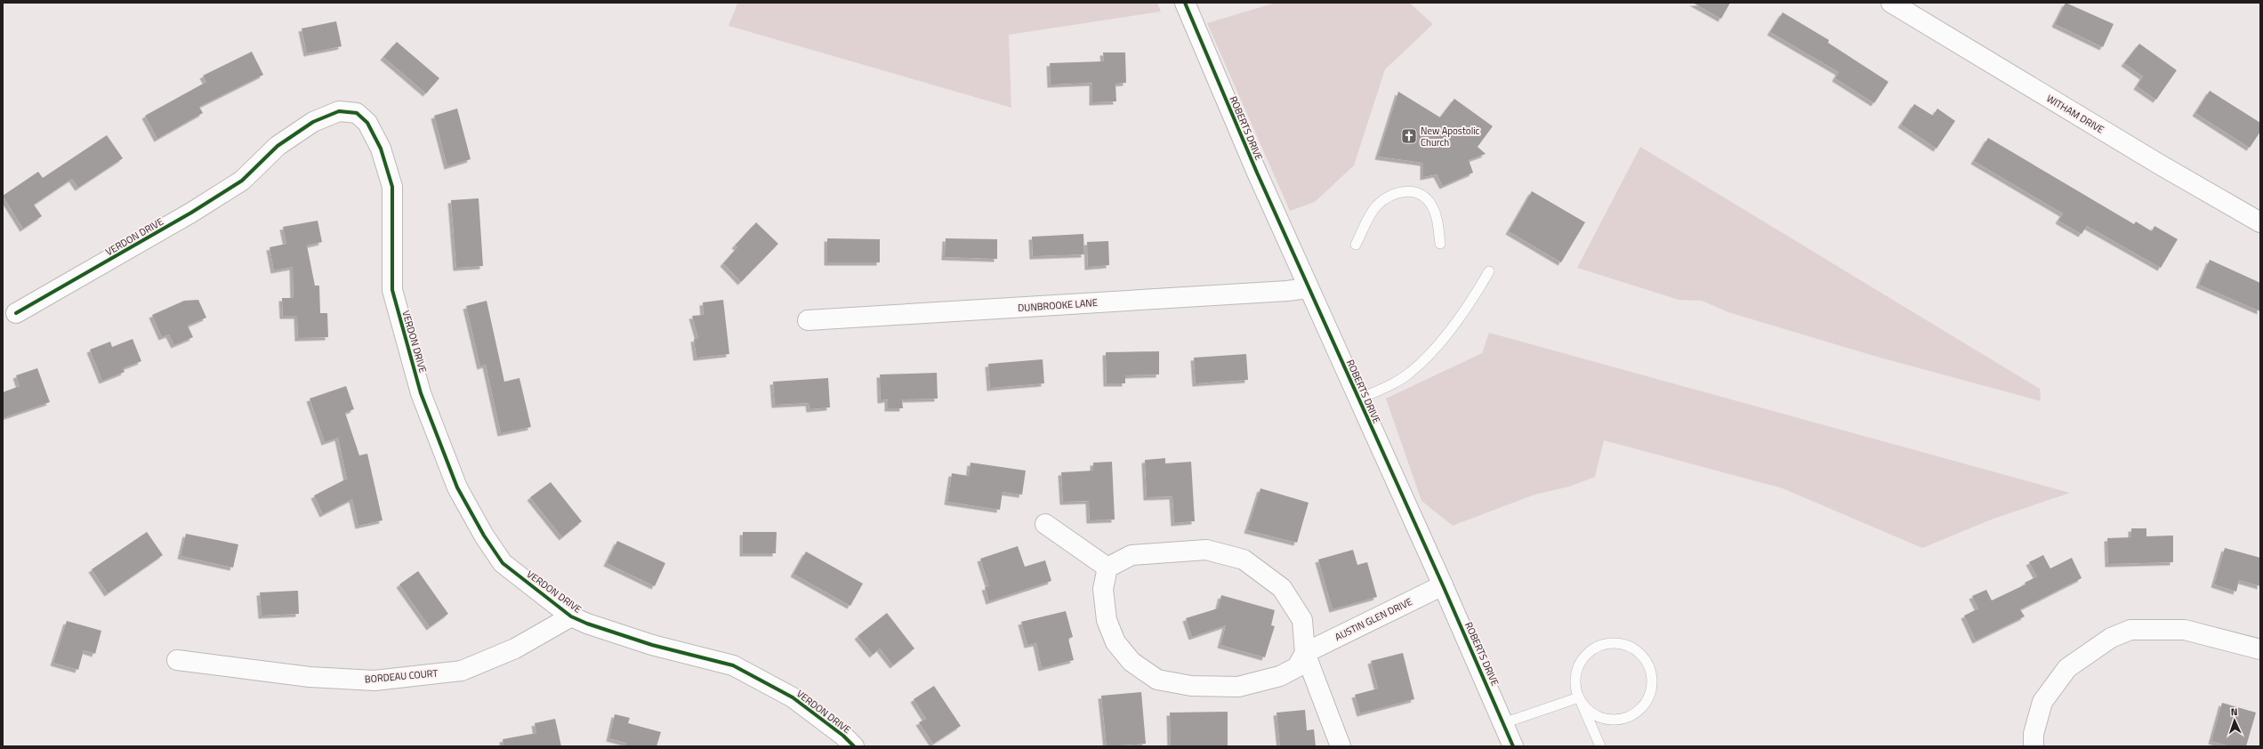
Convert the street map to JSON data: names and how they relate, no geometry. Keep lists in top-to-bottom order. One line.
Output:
{"streets":{"street":["WITHAM DRIVE","ROBERTS DRIVE","VERDON DRIVE","DUNBROOKE LANE","AUSTIN GLEN DRIVE","BORDEAU COURT"]},"crossings":[["ROBERTS DRIVE","DUNBROOKE LANE"],["ROBERTS DRIVE","AUSTIN GLEN DRIVE"],["VERDON DRIVE","BORDEAU COURT"]],"places":{"church":["New Apostolic Church"]},"north":"top"}
